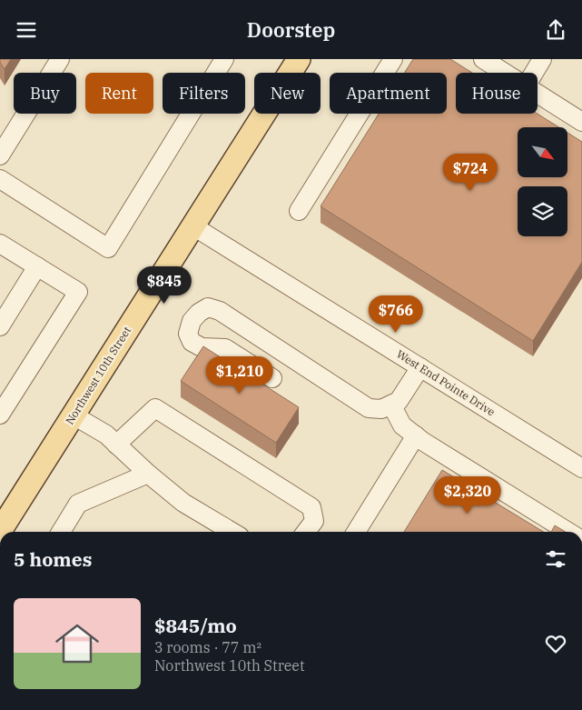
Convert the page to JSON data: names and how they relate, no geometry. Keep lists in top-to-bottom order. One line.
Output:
{"streets":{"main road":["Northwest 10th Street"],"street":["West End Pointe Drive"]},"crossings":[["Northwest 10th Street","West End Pointe Drive"]],"north":"bottom right","page":{"header":"Doorstep","chip":["Buy","Rent","Filters","New","Apartment","House"],"price":["$724","$845","$766","$1,210","$2,320"],"heading":"5 homes","list":[{"name":"$845/mo","note":"3 rooms · 77 m² · Northwest 10th Street"}]}}
